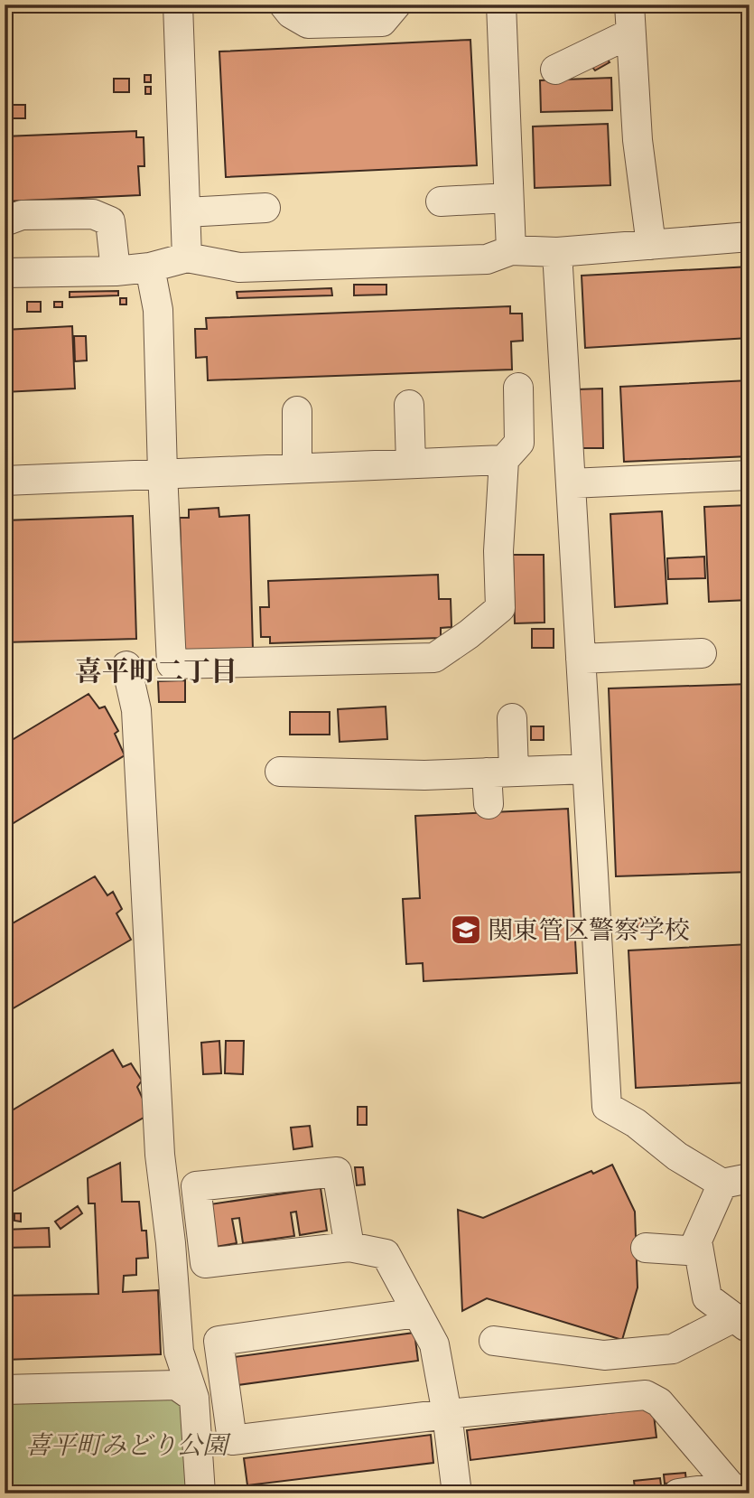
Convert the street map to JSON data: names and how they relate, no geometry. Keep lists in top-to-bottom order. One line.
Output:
{"districts":["喜平町二丁目"],"parks":["喜平町みどり公園"],"places":{"school or university":["関東管区警察学校"]}}
